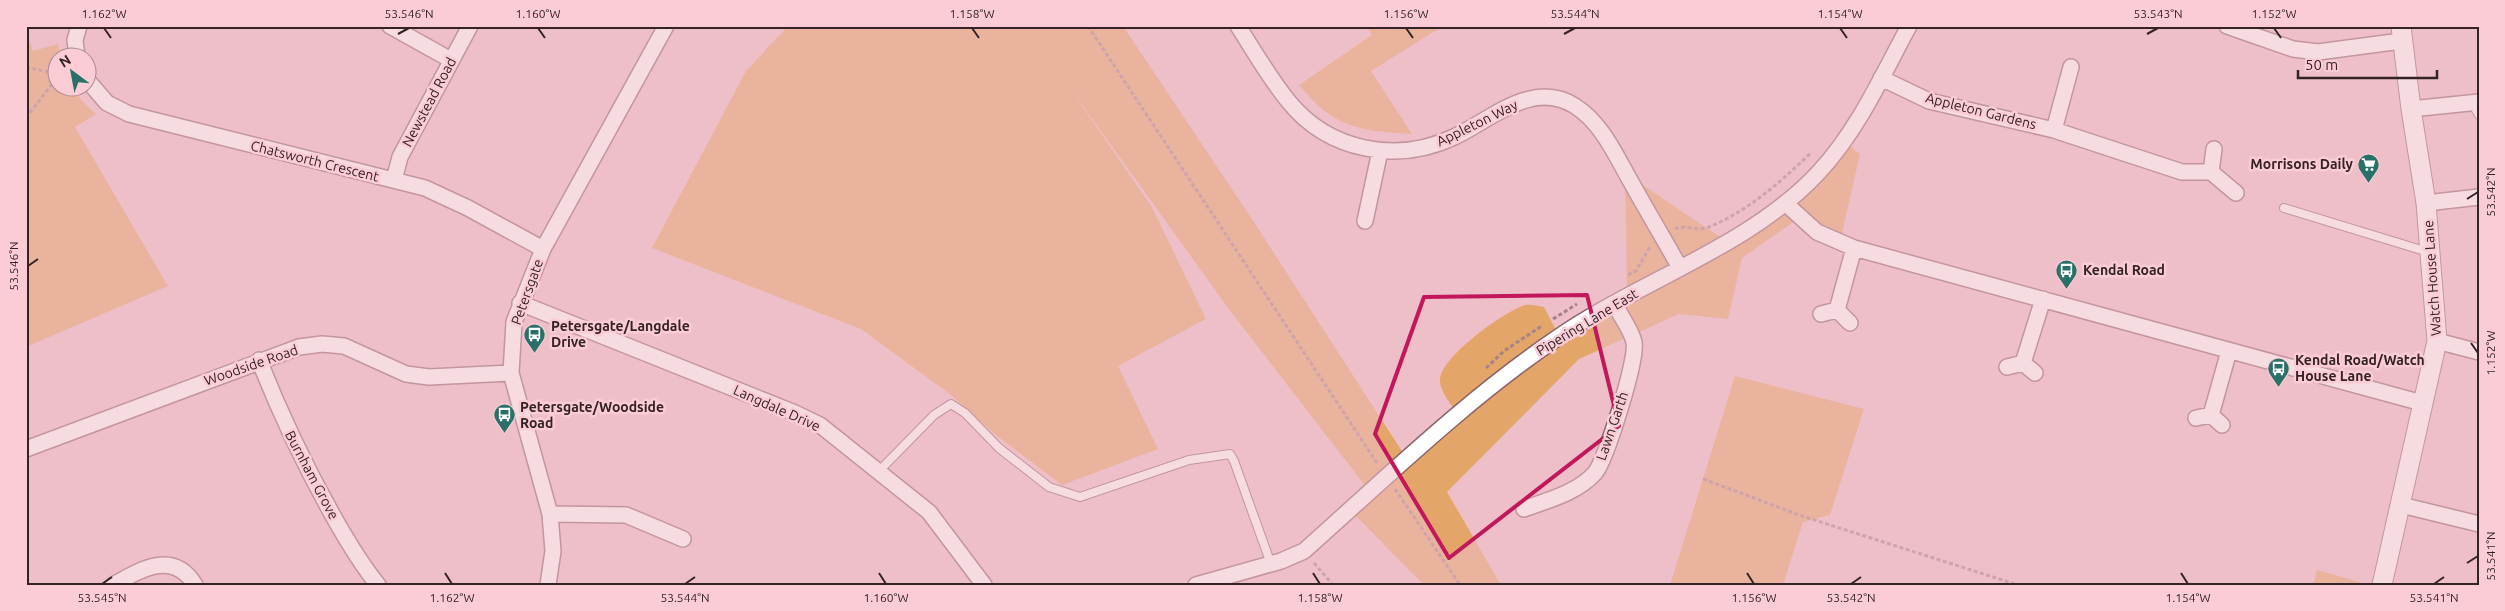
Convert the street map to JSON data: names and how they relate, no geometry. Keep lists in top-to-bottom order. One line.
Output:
{"streets":{"street":["Newstead Road","Appleton Gardens","Appleton Way","Chatsworth Crescent","Watch House Lane","Petersgate","Pipering Lane East","Woodside Road","Langdale Drive","Lawn Garth","Burnham Grove"]},"crossings":[["Newstead Road","Chatsworth Crescent"],["Appleton Gardens","Pipering Lane East"],["Appleton Way","Pipering Lane East"],["Chatsworth Crescent","Petersgate"],["Petersgate","Woodside Road"],["Petersgate","Langdale Drive"],["Pipering Lane East","Lawn Garth"],["Woodside Road","Burnham Grove"]],"places":{"supermarket":["Morrisons Daily"],"bus stop":["Kendal Road","Petersgate/Langdale Drive","Kendal Road/Watch House Lane","Petersgate/Woodside Road"]},"scale_bar":"50 m","north":"top left","coordinates":["1.162°W","53.546°N","1.160°W","1.158°W","1.156°W","53.544°N","1.154°W","53.543°N","1.152°W","53.542°N","53.541°N","53.545°N"]}
